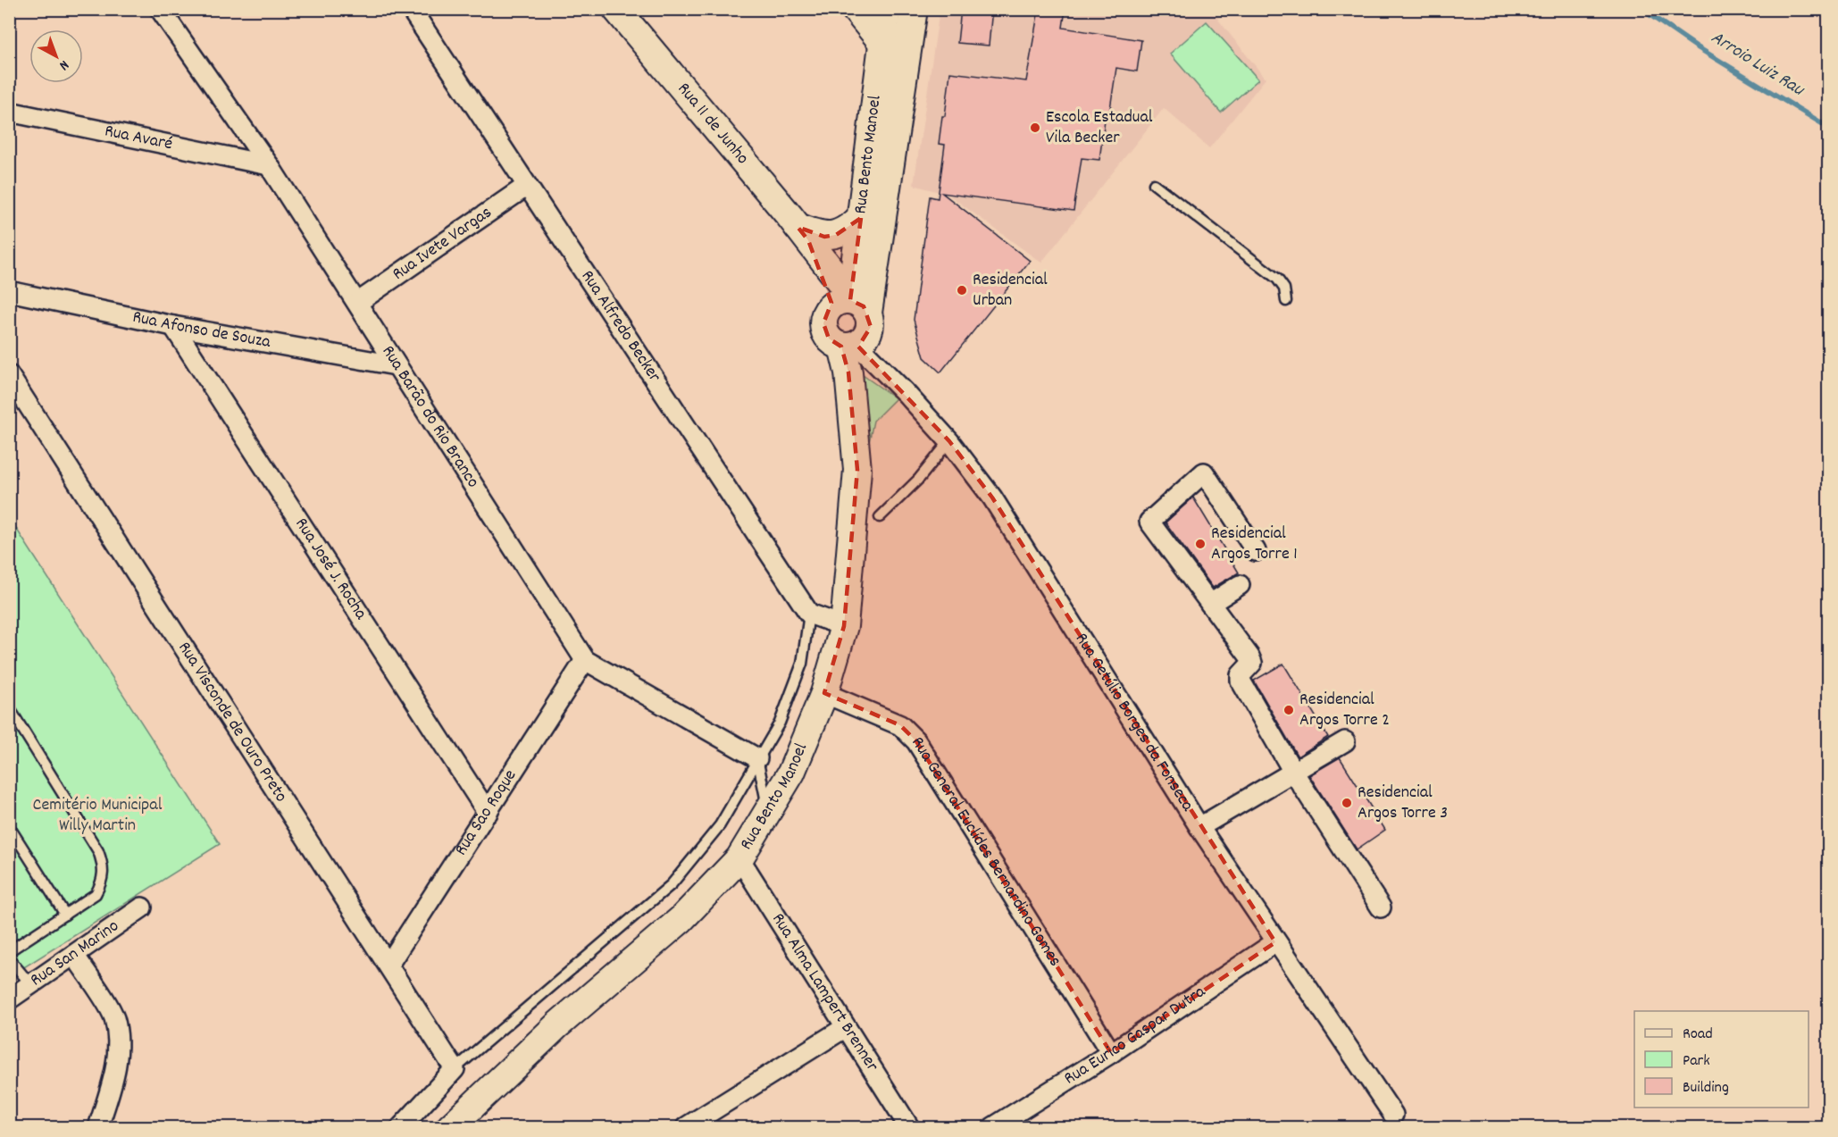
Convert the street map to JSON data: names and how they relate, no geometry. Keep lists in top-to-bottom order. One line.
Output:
{"streets":{"main road":["Rua 11 de Junho","Rua Bento Manoel"],"street":["Rua Avaré","Rua Ivete Vargas","Rua Alfredo Becker","Rua Afonso de Souza","Rua Barão do Rio Branco","Rua José J. Rocha","Rua Visconde de Ouro Preto","Rua Getúlio Borges da Fonseca","Rua São Roque","Rua General Euclídes Bernardino Gomes","Rua San Marino","Rua Alma Lampert Brenner","Rua Eurico Gaspar Dutra"]},"crossings":[["Rua 11 de Junho","Rua Bento Manoel"],["Rua 11 de Junho","Rua Getúlio Borges da Fonseca"],["Rua Avaré","Rua Barão do Rio Branco"],["Rua Bento Manoel","Rua Getúlio Borges da Fonseca"],["Rua Bento Manoel","Rua General Euclídes Bernardino Gomes"],["Rua Bento Manoel","Rua Alma Lampert Brenner"],["Rua Ivete Vargas","Rua Alfredo Becker"],["Rua Ivete Vargas","Rua Barão do Rio Branco"],["Rua Afonso de Souza","Rua Barão do Rio Branco"],["Rua Afonso de Souza","Rua José J. Rocha"],["Rua Barão do Rio Branco","Rua São Roque"],["Rua José J. Rocha","Rua São Roque"],["Rua Visconde de Ouro Preto","Rua São Roque"],["Rua Getúlio Borges da Fonseca","Rua Eurico Gaspar Dutra"],["Rua General Euclídes Bernardino Gomes","Rua Eurico Gaspar Dutra"]],"water":["Arroio Luiz Rau"],"parks":["Cemitério Municipal Willy Martin"],"places":["Escola Estadual Vila Becker","Residencial Urban","Residencial Argos Torre 1","Residencial Argos Torre 2","Residencial Argos Torre 3"],"legend":["Road","Park","Building"],"north":"bottom right"}
